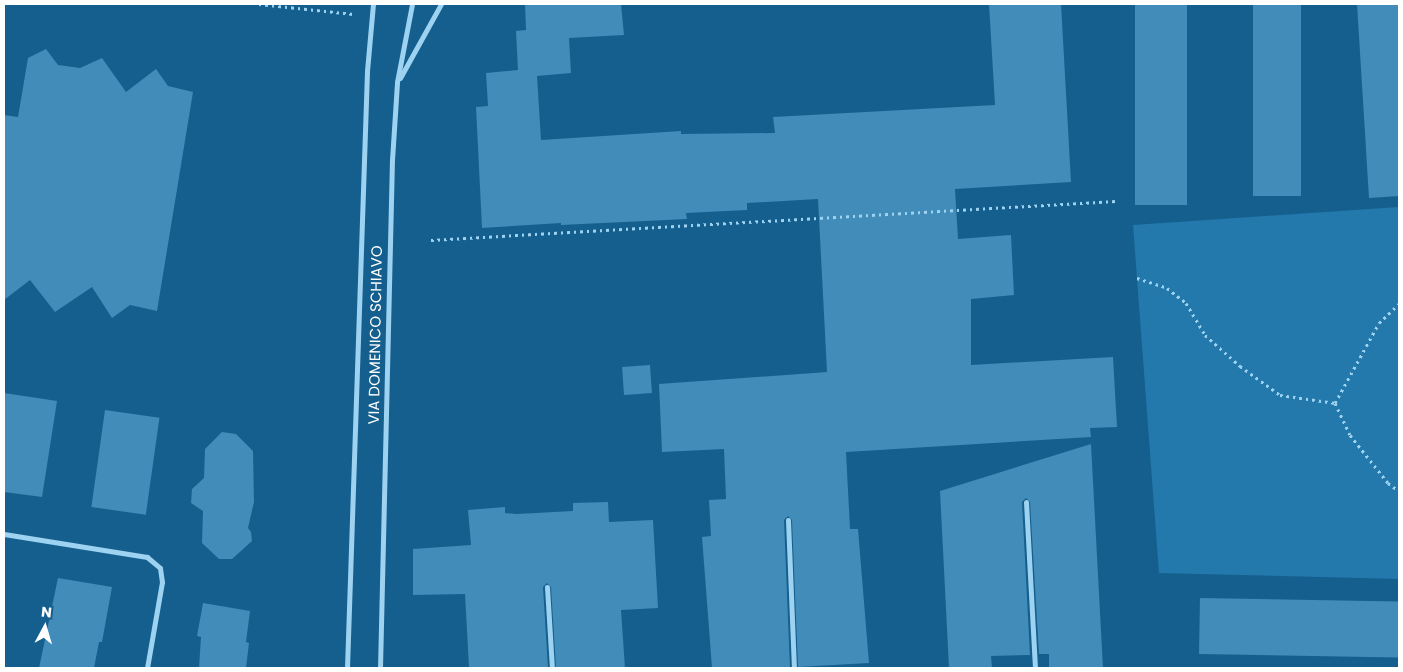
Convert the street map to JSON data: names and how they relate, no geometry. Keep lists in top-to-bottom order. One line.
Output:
{"streets":{"street":["VIA DOMENICO SCHIAVO"]},"north":"top"}
